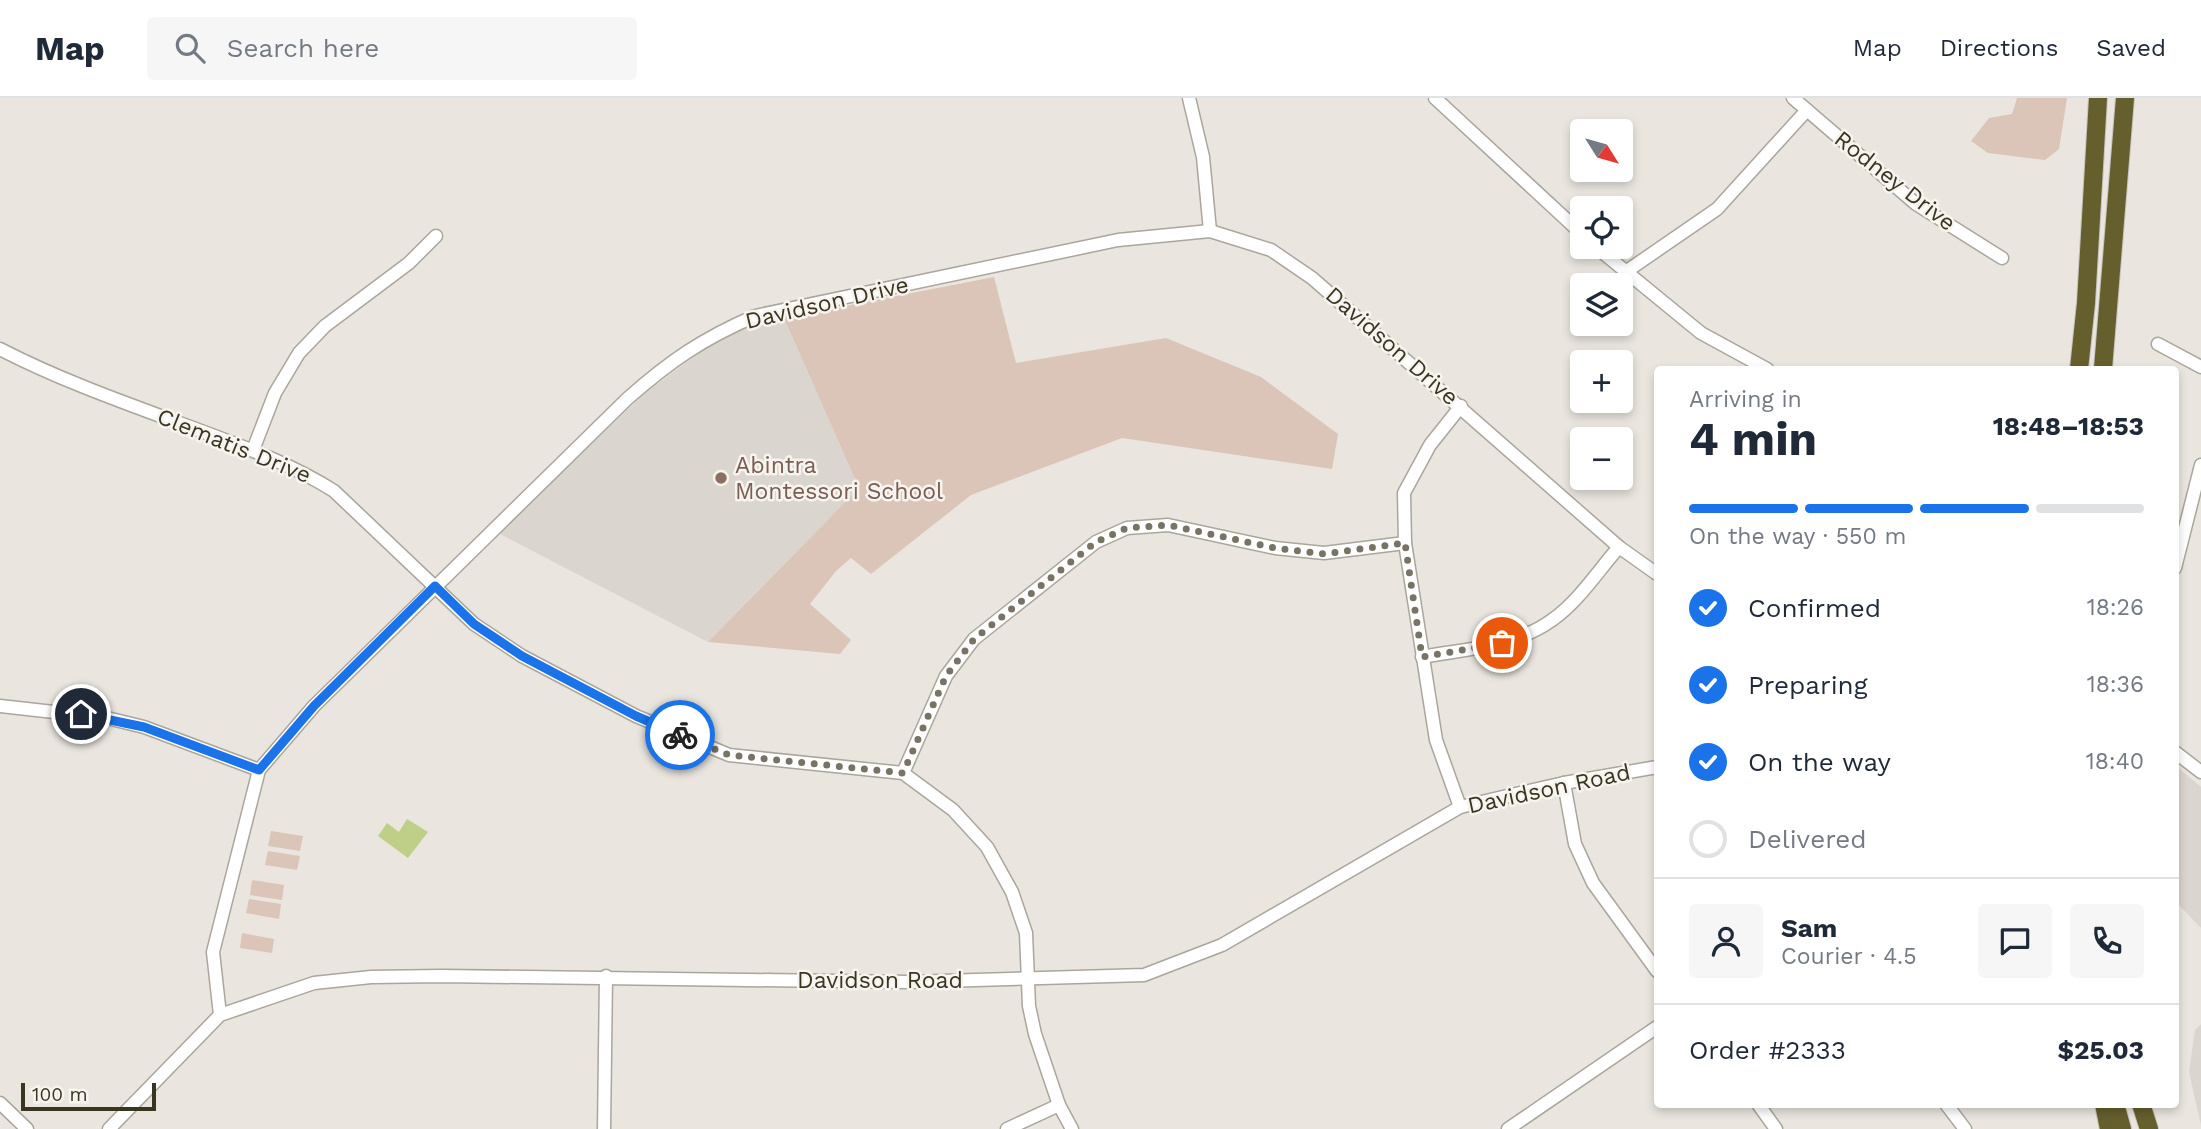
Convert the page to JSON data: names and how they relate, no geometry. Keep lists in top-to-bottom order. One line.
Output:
{"streets":{"street":["Rodney Drive","Davidson Drive","Clematis Drive","Davidson Road"]},"crossings":[["Davidson Drive","Clematis Drive"],["Davidson Drive","Davidson Road"]],"places":["Abintra Montessori School"],"scale_bar":"100 m","north":"bottom right","page":{"header":"Map","search":"Search here","nav":["Map","Directions","Saved"],"map_buttons":["+","−"],"heading":["4 min","Arriving in","18:48–18:53"],"panel":["Sam","Courier · 4.5","Order #2333","$25.03"],"bar":"On the way · 550 m","list":[["Confirmed","18:26"],["Preparing","18:36"],["On the way","18:40"],"Delivered"],"scale":"100 m"}}
